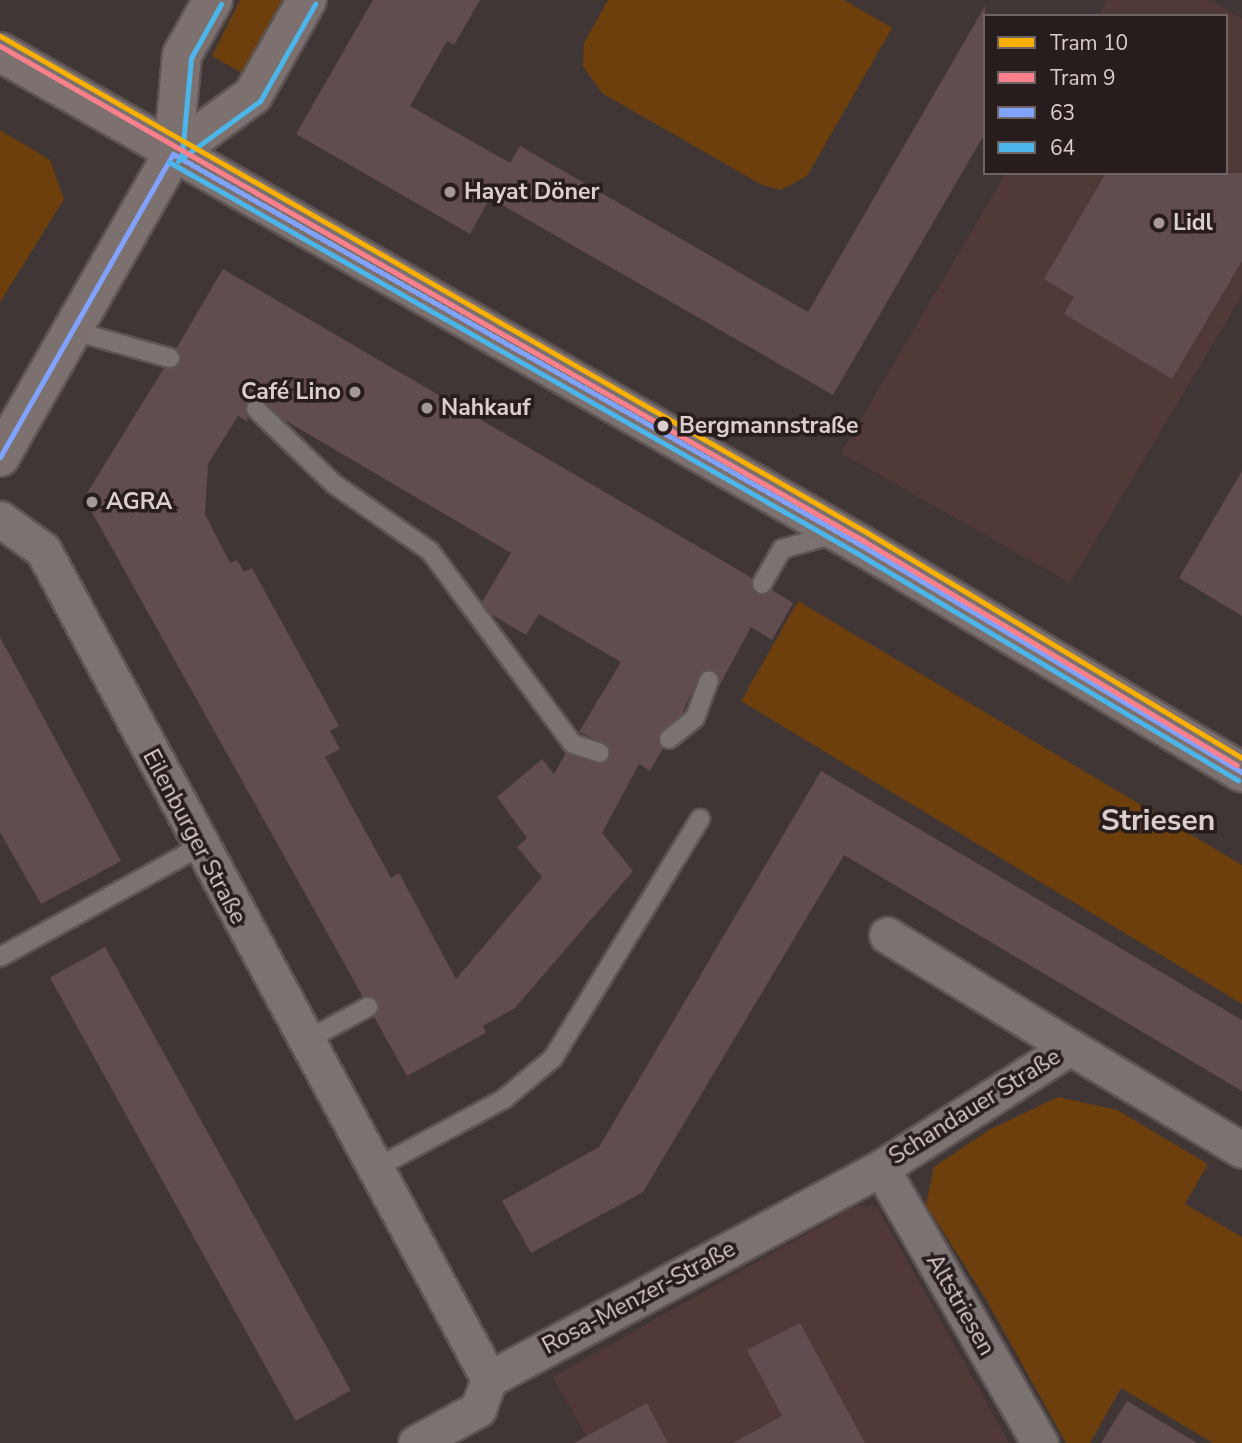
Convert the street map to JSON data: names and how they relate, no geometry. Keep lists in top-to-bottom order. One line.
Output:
{"streets":{"street":["Eilenburger Straße","Schandauer Straße","Rosa-Menzer-Straße","Altstriesen"]},"crossings":[["Eilenburger Straße","Rosa-Menzer-Straße"],["Schandauer Straße","Rosa-Menzer-Straße"],["Schandauer Straße","Altstriesen"],["Rosa-Menzer-Straße","Altstriesen"]],"districts":["Striesen"],"places":["Hayat Döner","Lidl","Café Lino","Nahkauf","Bergmannstraße","AGRA"],"lines":["transit line 64","tram line 10","tram line 9","transit line 63"],"legend":["Tram 10","Tram 9","63","64"]}
